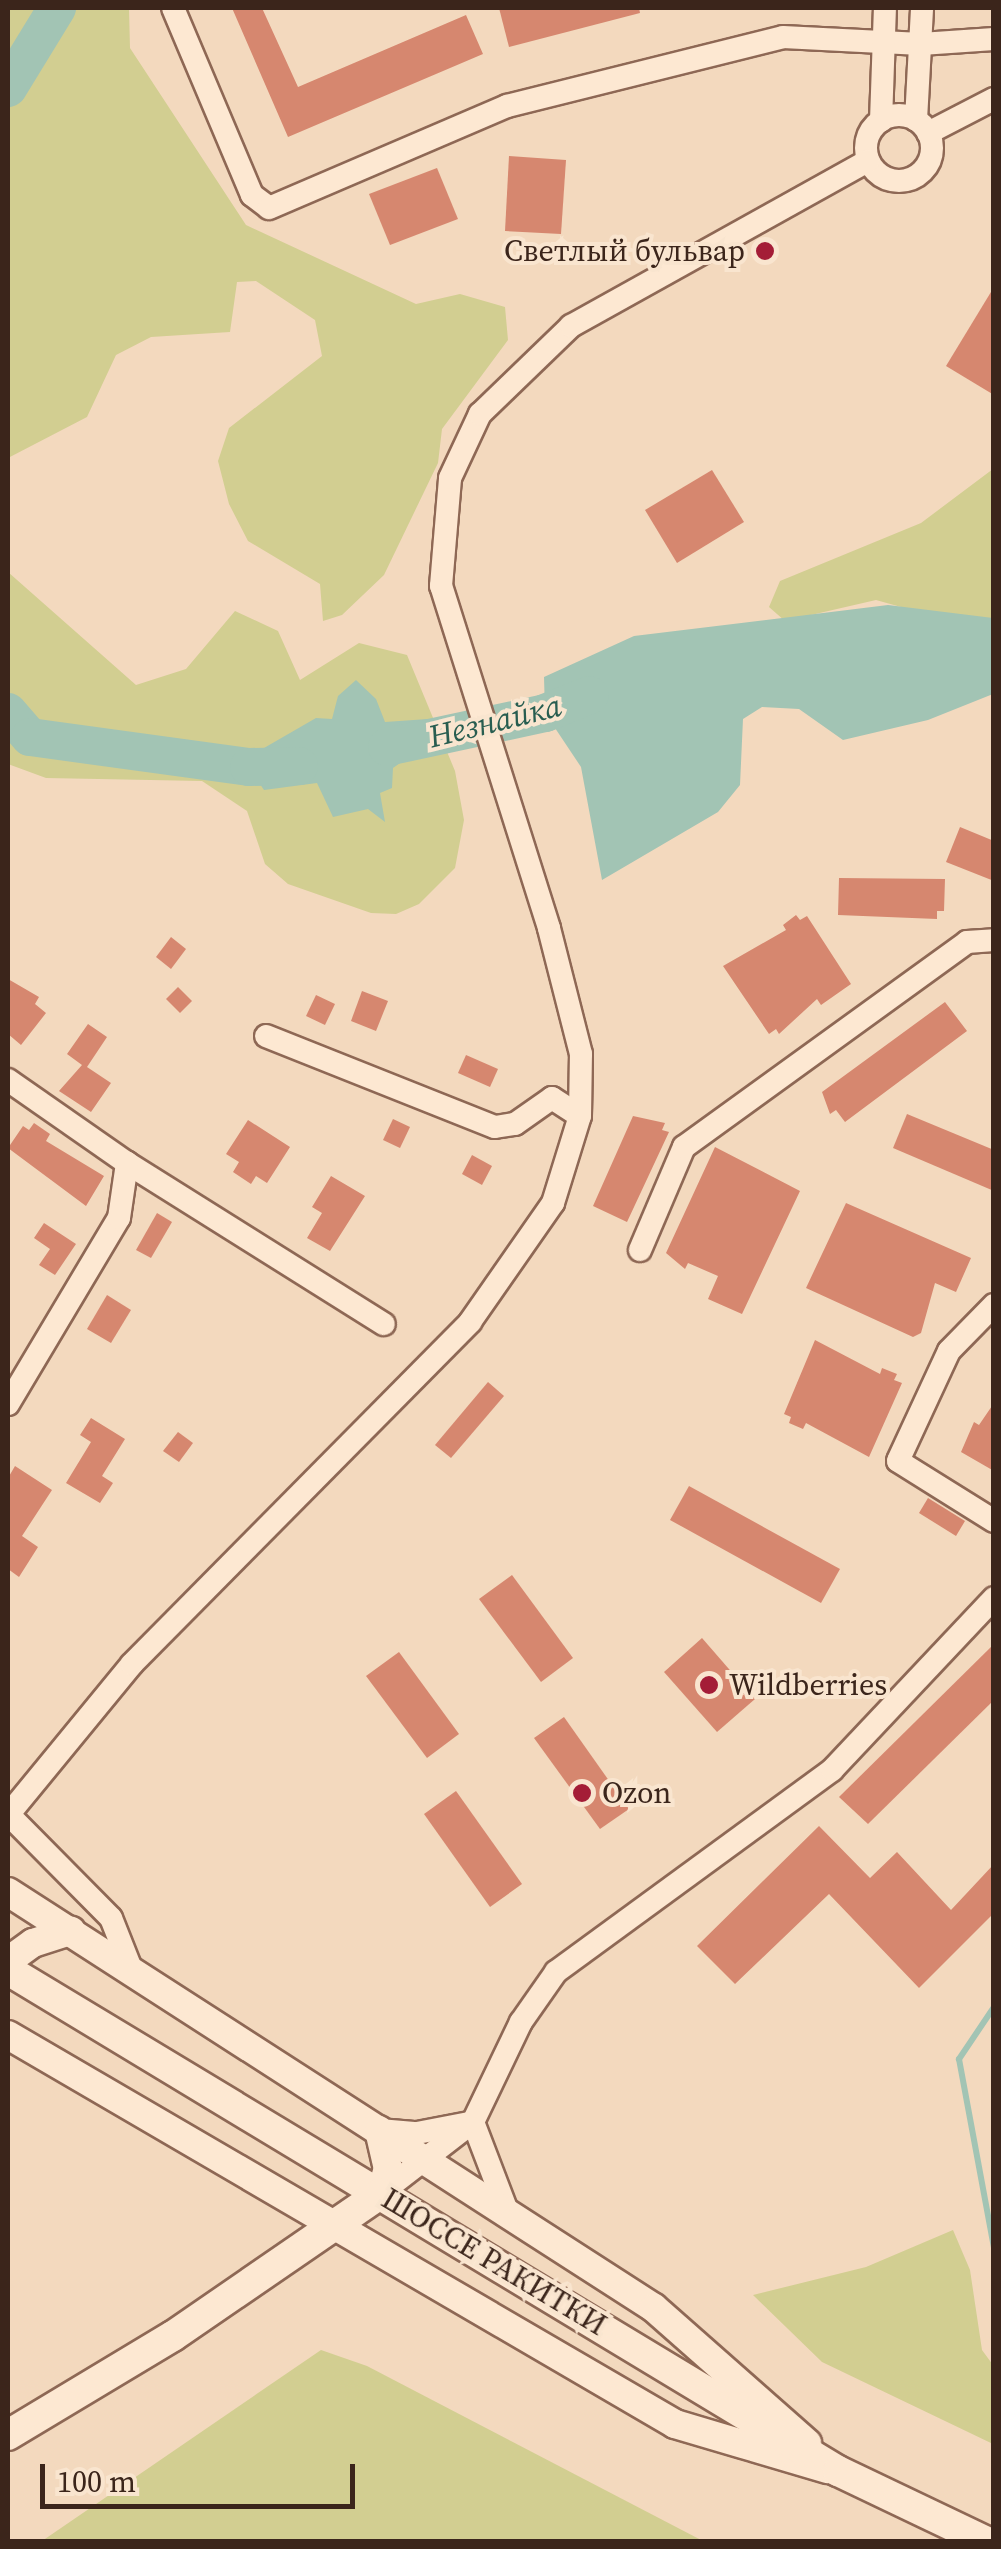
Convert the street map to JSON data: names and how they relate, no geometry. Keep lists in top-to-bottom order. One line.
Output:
{"streets":{"main road":["ШОССЕ РАКИТКИ"]},"water":["Незнайка"],"places":["Светлый бульвар","Wildberries","Ozon"],"scale_bar":"100 m"}
